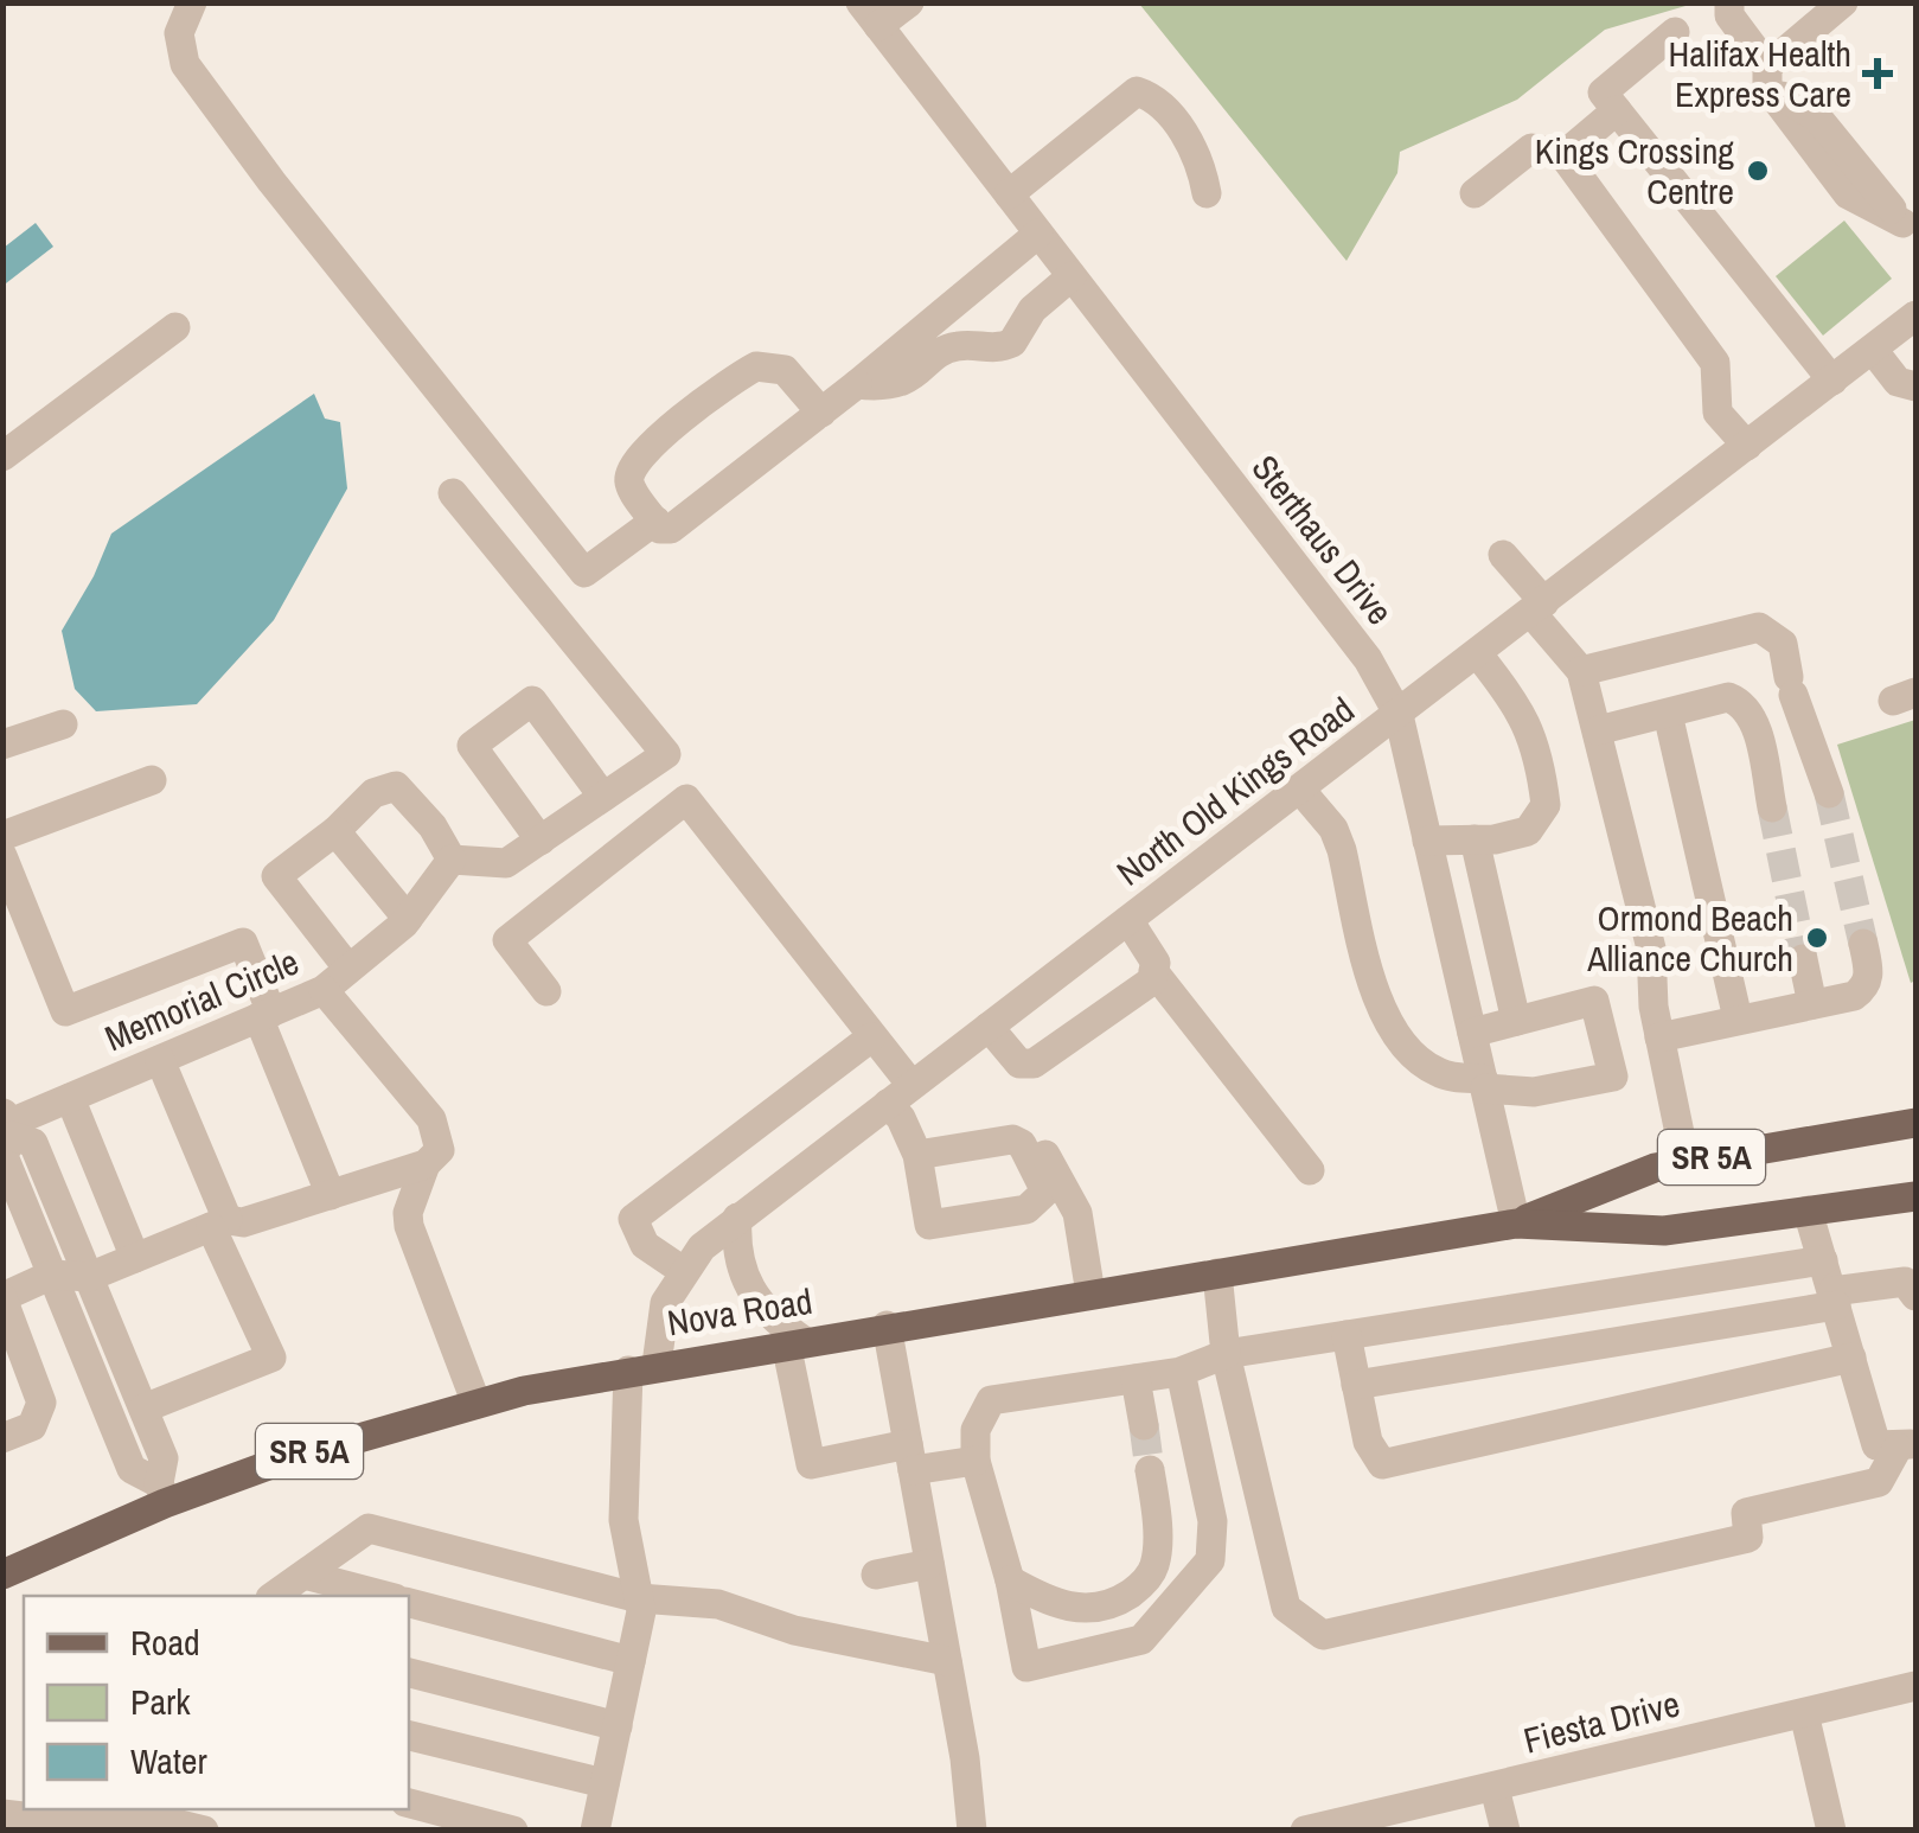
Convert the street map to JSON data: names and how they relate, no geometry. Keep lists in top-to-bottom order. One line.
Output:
{"streets":{"main road":["SR 5A","Nova Road"],"street":["Sterthaus Drive","North Old Kings Road","Memorial Circle","Fiesta Drive"]},"crossings":[["Sterthaus Drive","North Old Kings Road"],["Sterthaus Drive","Nova Road"],["North Old Kings Road","Nova Road"]],"places":{"health":["Halifax Health Express Care"],"other":["Kings Crossing Centre","Ormond Beach Alliance Church"]},"legend":["Road","Park","Water"]}
